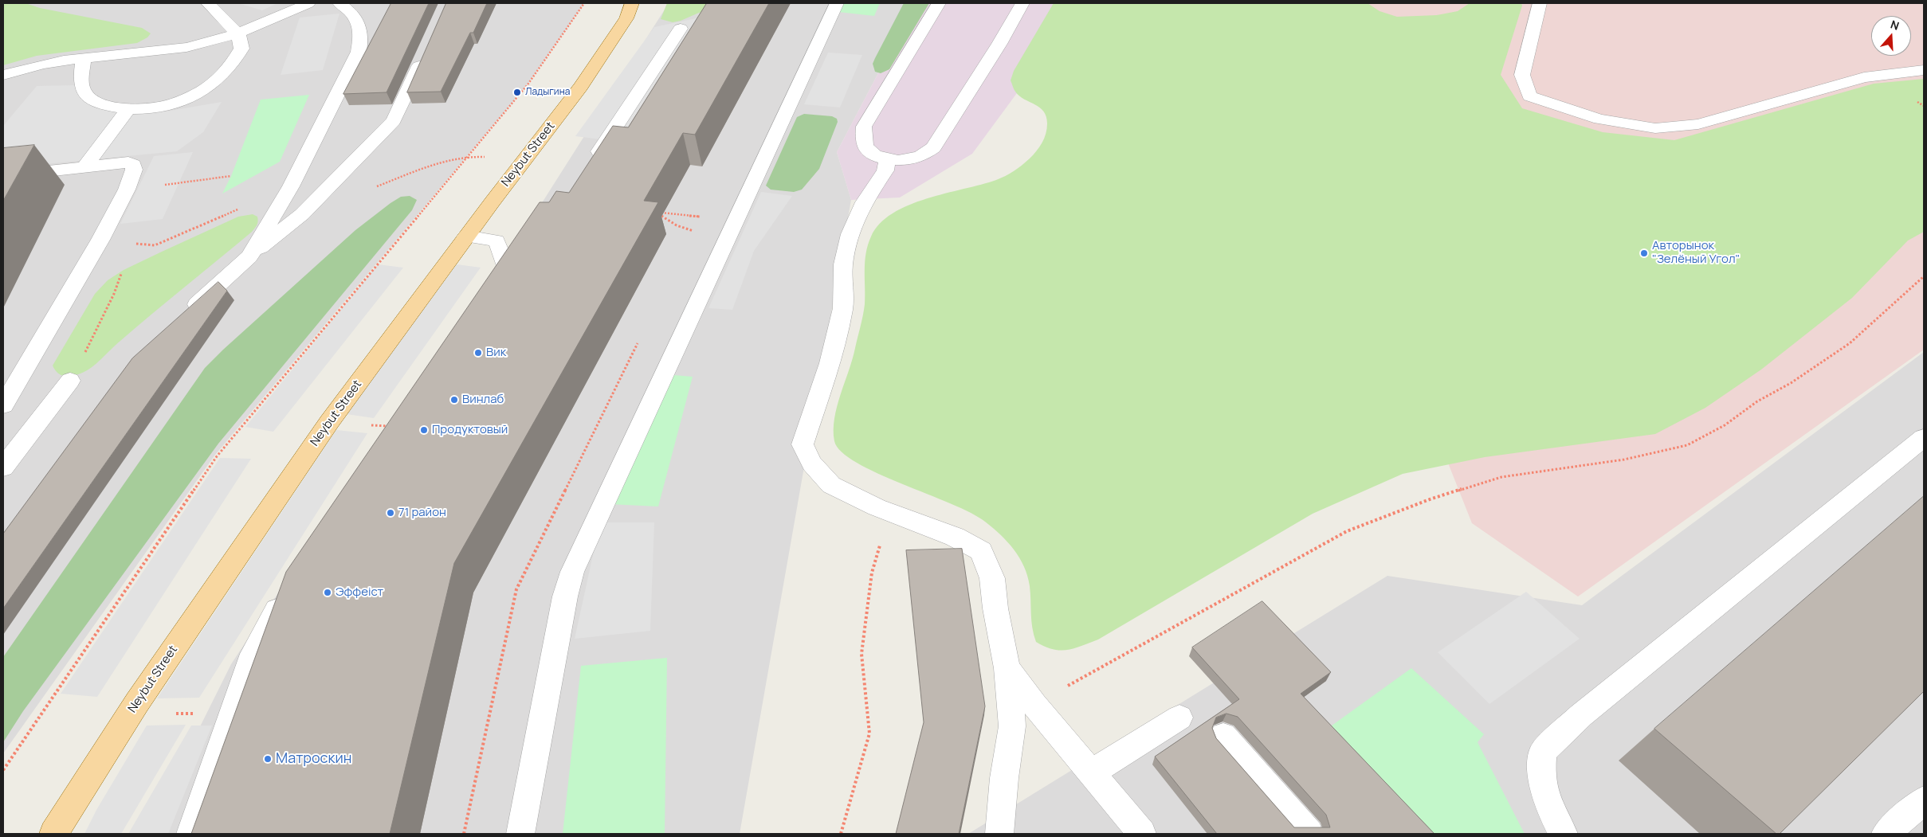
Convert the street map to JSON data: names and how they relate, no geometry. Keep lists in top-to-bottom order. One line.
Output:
{"streets":{"main road":["Neybut Street"]},"places":["Ладыгина","Авторынок \"Зелёный Угол\"","Вик","Винлаб","Продуктовый","71 район","Эффеiст","Матроскин"],"north":"top"}
